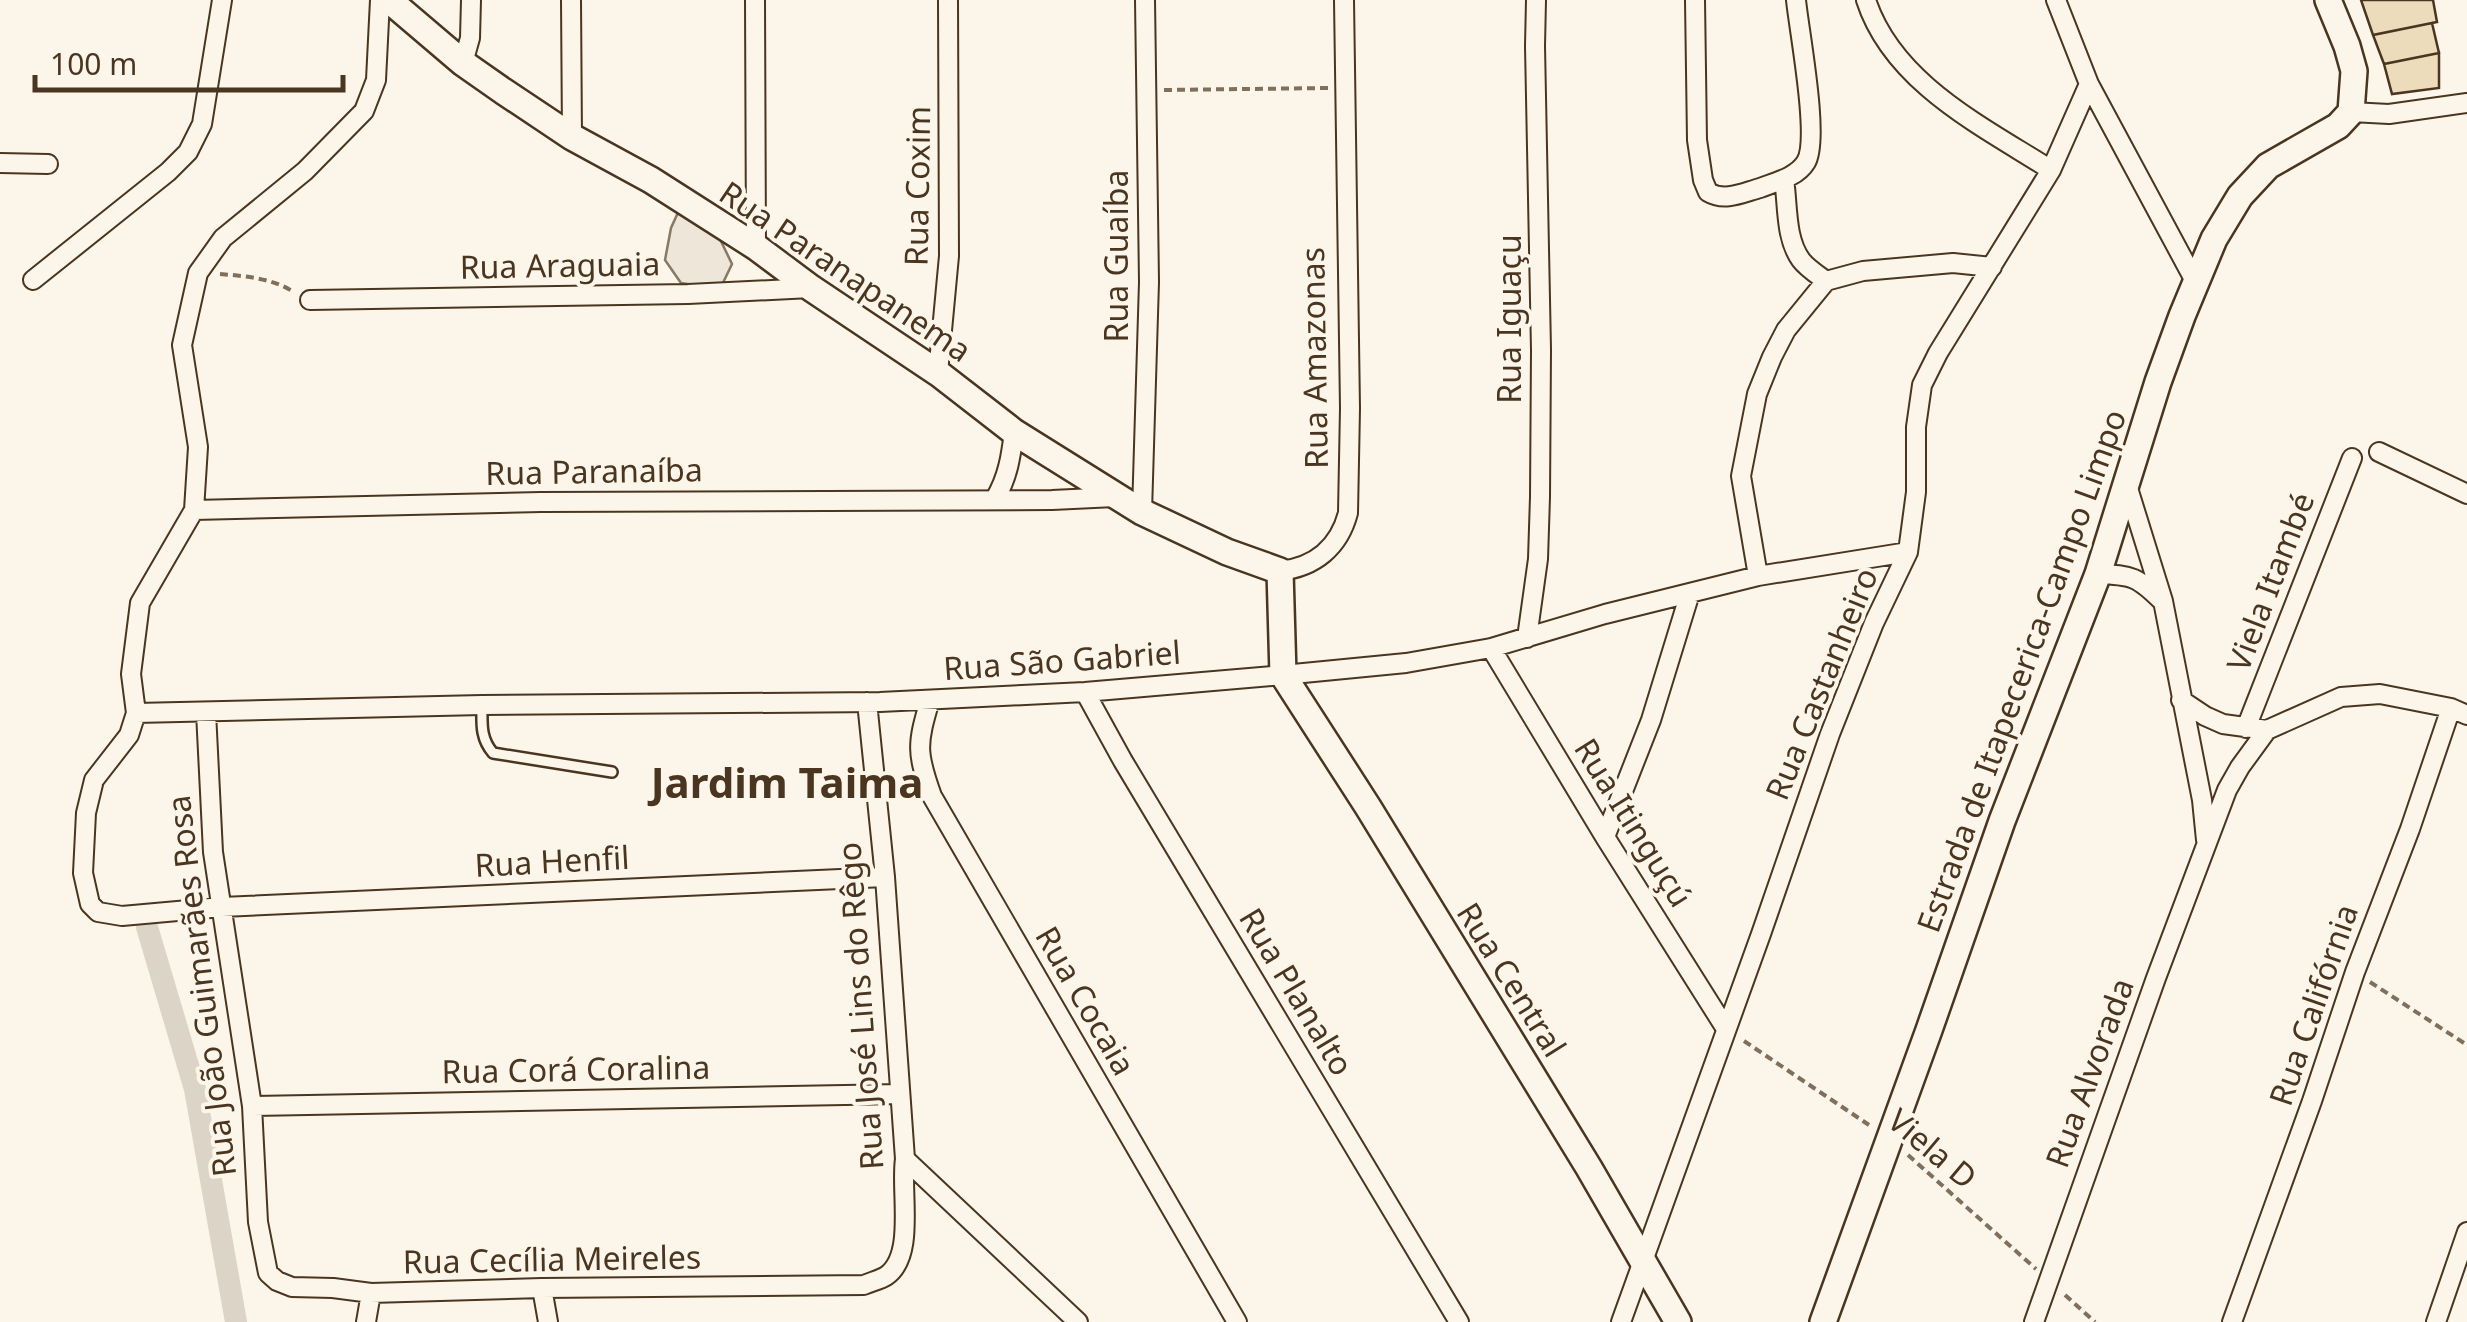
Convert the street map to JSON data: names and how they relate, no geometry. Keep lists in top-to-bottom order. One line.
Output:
{"streets":{"street":["Rua Coxim","Rua Guaíba","Rua Araguaia","Rua Paranapanema","Rua Iguaçu","Rua Amazonas","Rua Paranaíba","Viela Itambé","Rua São Gabriel","Estrada de Itapecerica-Campo Limpo","Rua Castanheiro","Rua Itinguçú","Rua Henfil","Rua Central","Rua João Guimarães Rosa","Rua Planalto","Rua Cocaia","Rua Califórnia","Rua José Lins do Rêgo","Rua Corá Coralina","Rua Alvorada","Rua Cecília Meireles"],"path":["Viela D"]},"crossings":[["Rua Coxim","Rua Paranapanema"],["Rua Guaíba","Rua Paranapanema"],["Rua Araguaia","Rua Paranapanema"],["Rua Paranapanema","Rua Amazonas"],["Rua Paranapanema","Rua Paranaíba"],["Rua Iguaçu","Rua São Gabriel"],["Rua São Gabriel","Rua Castanheiro"],["Rua São Gabriel","Rua Itinguçú"],["Rua São Gabriel","Rua Henfil"],["Rua São Gabriel","Rua Central"],["Rua São Gabriel","Rua João Guimarães Rosa"],["Rua São Gabriel","Rua Planalto"],["Rua São Gabriel","Rua Cocaia"],["Rua São Gabriel","Rua José Lins do Rêgo"],["Estrada de Itapecerica-Campo Limpo","Rua Alvorada"],["Estrada de Itapecerica-Campo Limpo","Viela D"],["Rua Castanheiro","Rua Itinguçú"],["Rua Castanheiro","Rua Central"],["Rua Castanheiro","Viela D"],["Rua Itinguçú","Viela D"],["Rua Henfil","Rua João Guimarães Rosa"],["Rua Henfil","Rua José Lins do Rêgo"],["Rua João Guimarães Rosa","Rua Corá Coralina"],["Rua João Guimarães Rosa","Rua Cecília Meireles"],["Rua José Lins do Rêgo","Rua Corá Coralina"],["Rua José Lins do Rêgo","Rua Cecília Meireles"],["Rua Alvorada","Viela D"]],"districts":["Jardim Taima"],"scale_bar":"100 m"}
